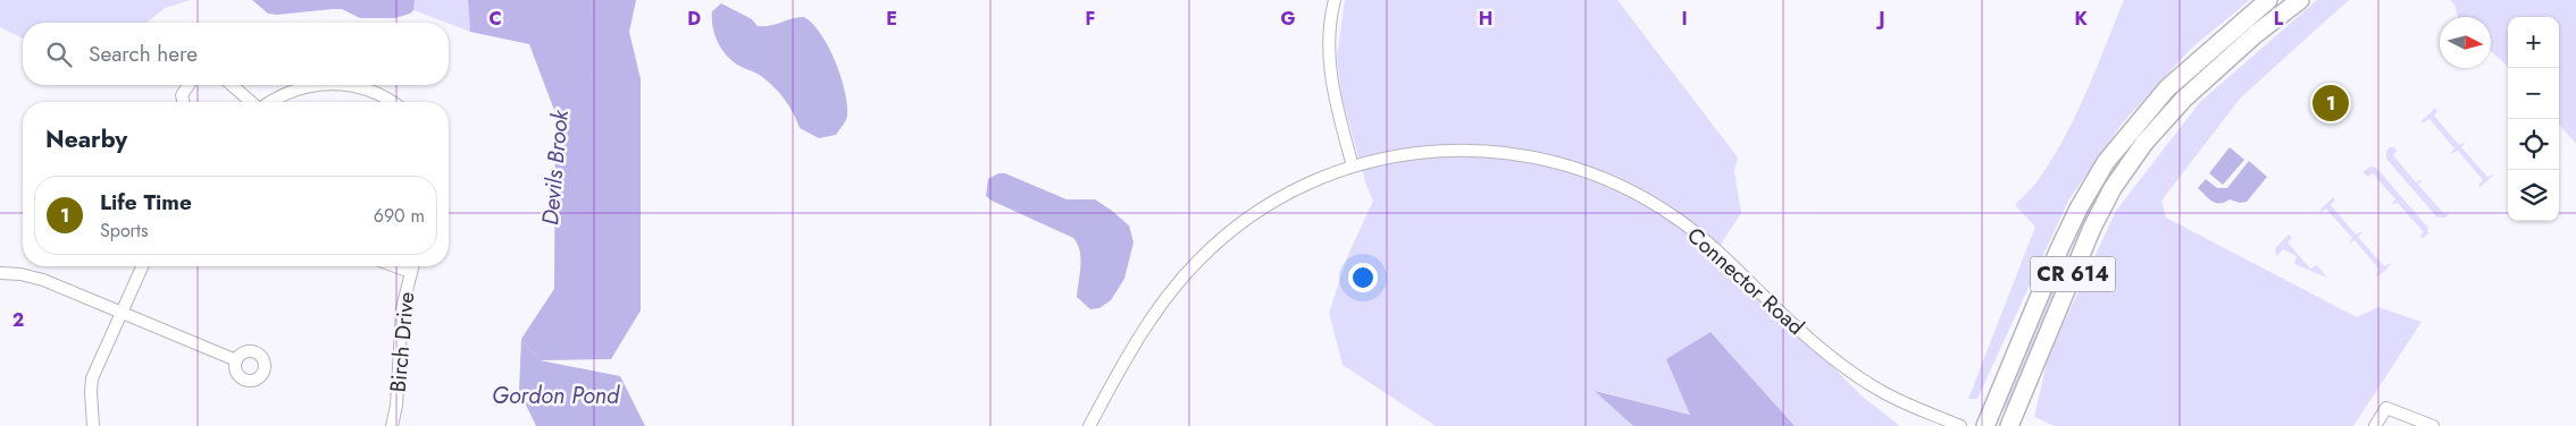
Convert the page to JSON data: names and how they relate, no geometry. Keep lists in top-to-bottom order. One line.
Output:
{"streets":{"highway":["CR 614"],"street":["Connector Road","Birch Drive"]},"water":["Devils Brook","Gordon Pond"],"north":"right","page":{"map_buttons":["+","−"],"search":"Search here","pins":"1","heading":"Nearby","list":[{"mark":"1","name":"Life Time","note":"Sports","value":"690 m"}]},"grid":{"columns":["C","D","E","F","G","H","I","J","K","L"],"rows":["2"]}}
